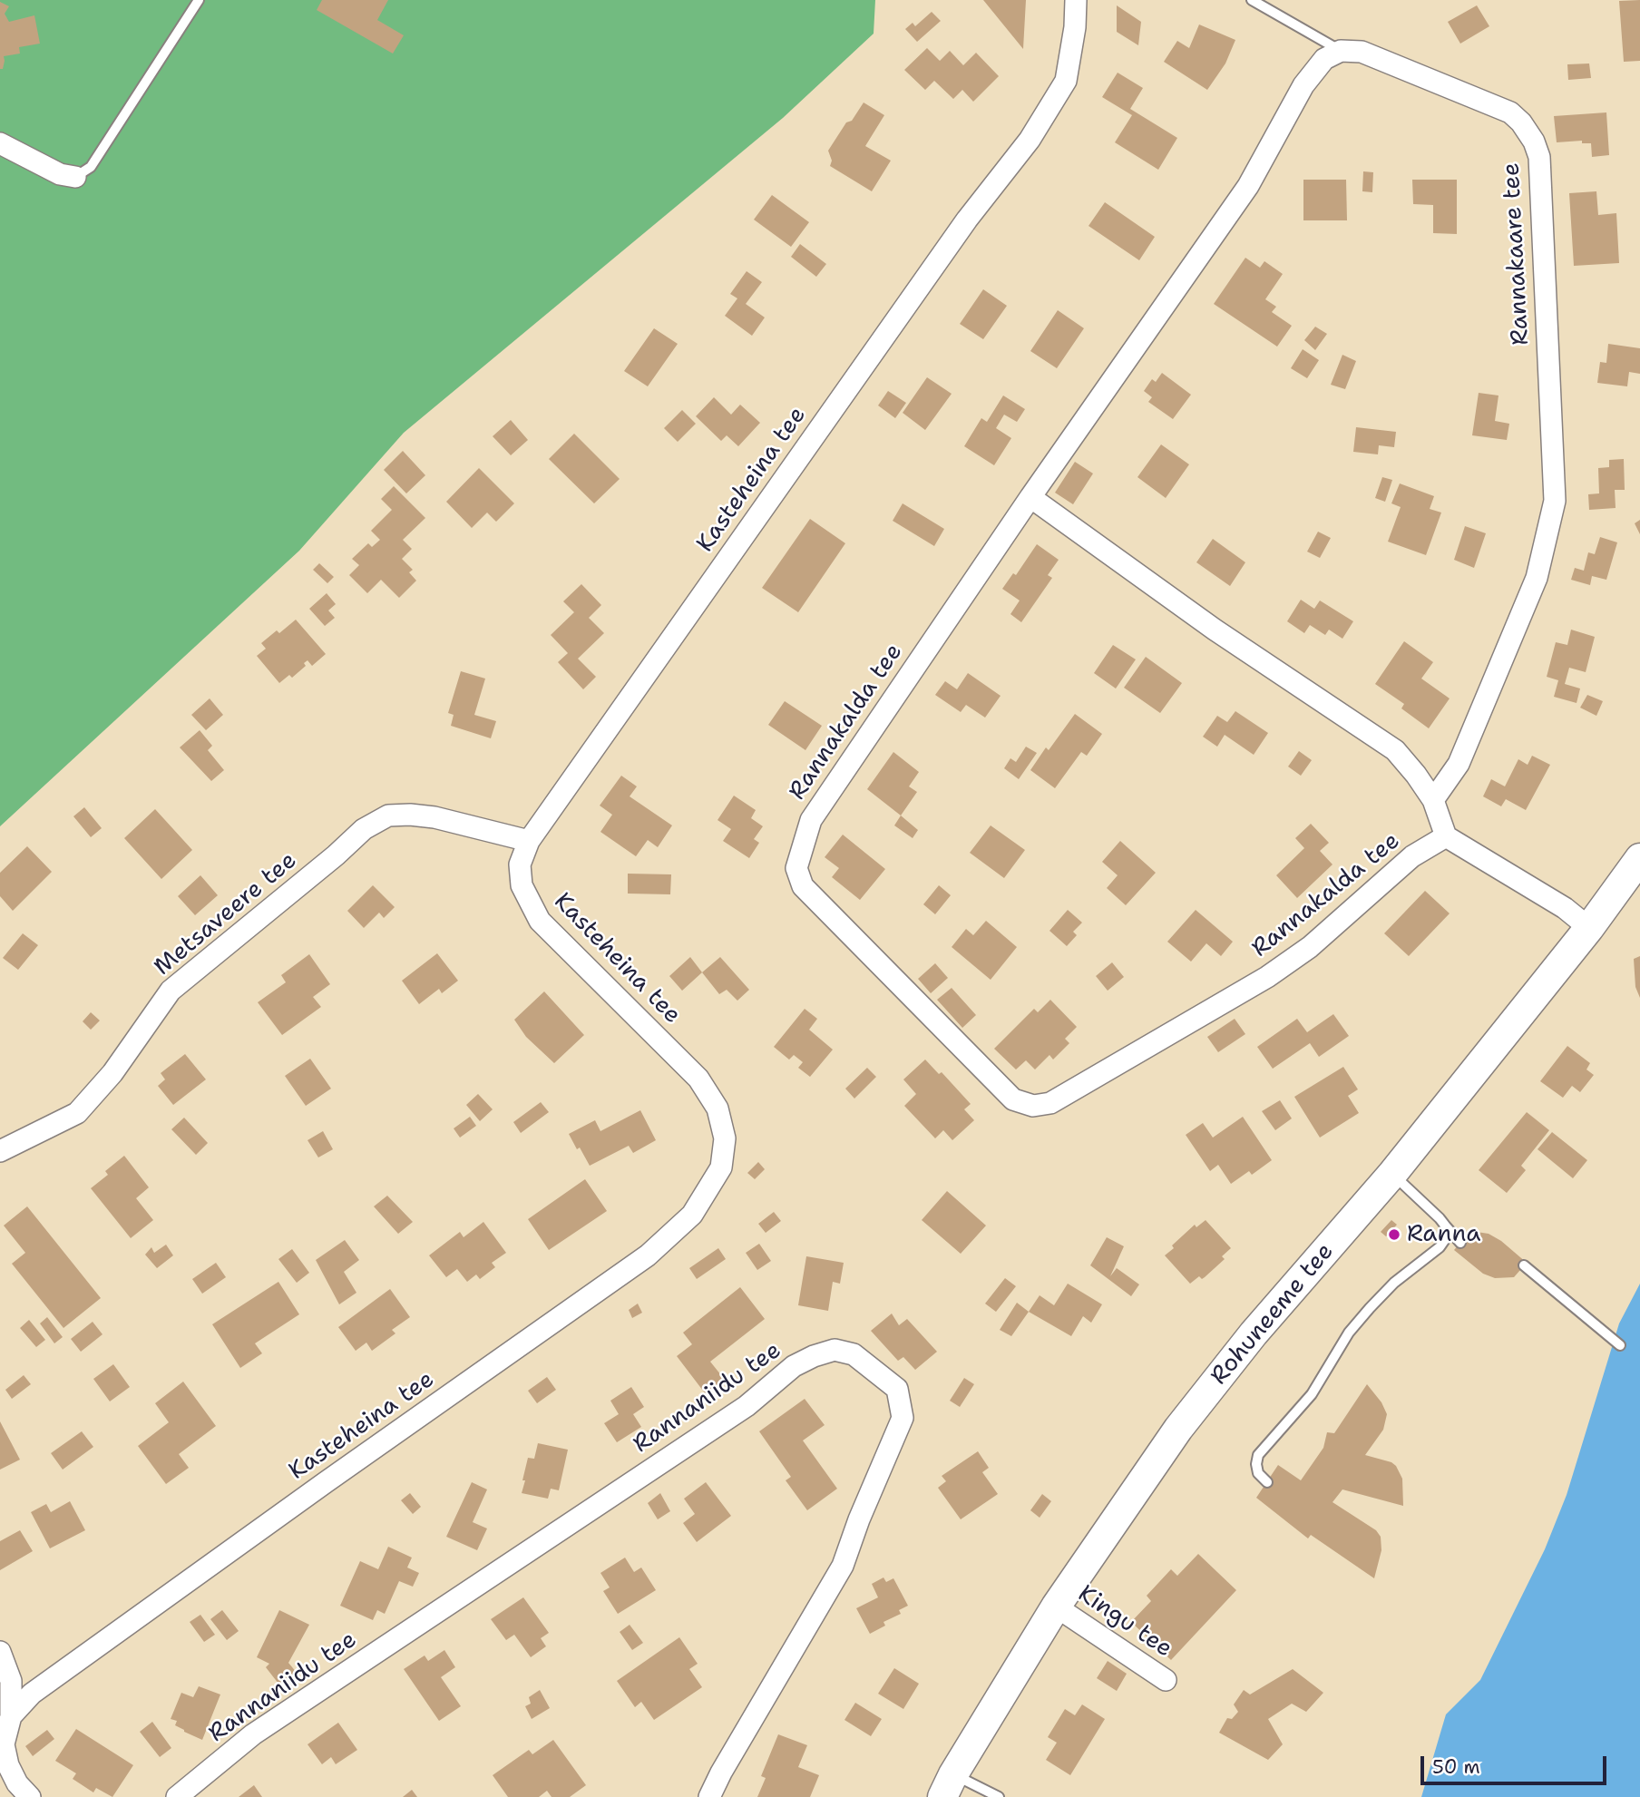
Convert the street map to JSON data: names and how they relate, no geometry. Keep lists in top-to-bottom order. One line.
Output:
{"streets":{"street":["Rannakaare tee","Kasteheina tee","Rannakalda tee","Metsaveere tee","Rohuneeme tee","Rannaniidu tee","Kingu tee"]},"crossings":[["Kasteheina tee","Metsaveere tee"],["Rohuneeme tee","Kingu tee"]],"places":["Ranna"],"scale_bar":"50 m"}
